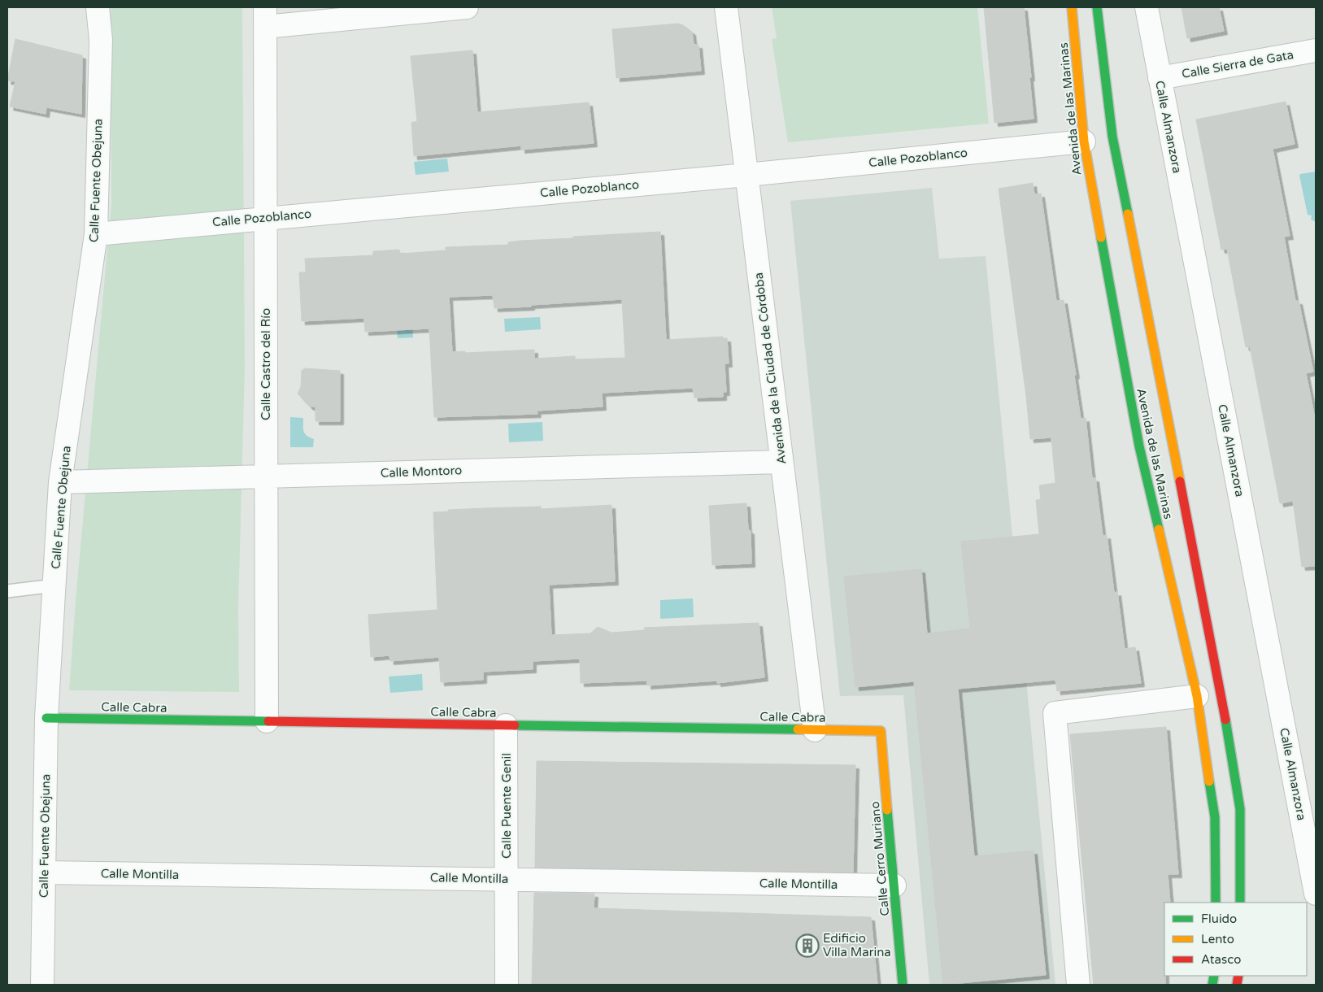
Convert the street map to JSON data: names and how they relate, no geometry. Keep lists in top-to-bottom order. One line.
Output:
{"streets":{"street":["Calle Sierra de Gata","Avenida de las Marinas","Calle Almanzora","Calle Pozoblanco","Calle Fuente Obejuna","Calle Castro del Río","Avenida de la Ciudad de Córdoba","Calle Montoro","Calle Cabra","Calle Puente Genil","Calle Cerro Muriano","Calle Montilla"]},"crossings":[["Calle Sierra de Gata","Calle Almanzora"],["Avenida de las Marinas","Calle Pozoblanco"],["Calle Pozoblanco","Calle Fuente Obejuna"],["Calle Pozoblanco","Calle Castro del Río"],["Calle Pozoblanco","Avenida de la Ciudad de Córdoba"],["Calle Fuente Obejuna","Calle Montoro"],["Calle Fuente Obejuna","Calle Cabra"],["Calle Fuente Obejuna","Calle Montilla"],["Calle Castro del Río","Calle Montoro"],["Calle Castro del Río","Calle Cabra"],["Avenida de la Ciudad de Córdoba","Calle Montoro"],["Avenida de la Ciudad de Córdoba","Calle Cabra"],["Calle Cabra","Calle Puente Genil"],["Calle Cabra","Calle Cerro Muriano"],["Calle Puente Genil","Calle Montilla"],["Calle Cerro Muriano","Calle Montilla"]],"places":{"building":["Edificio Villa Marina"]},"legend":["Fluido","Lento","Atasco"]}
